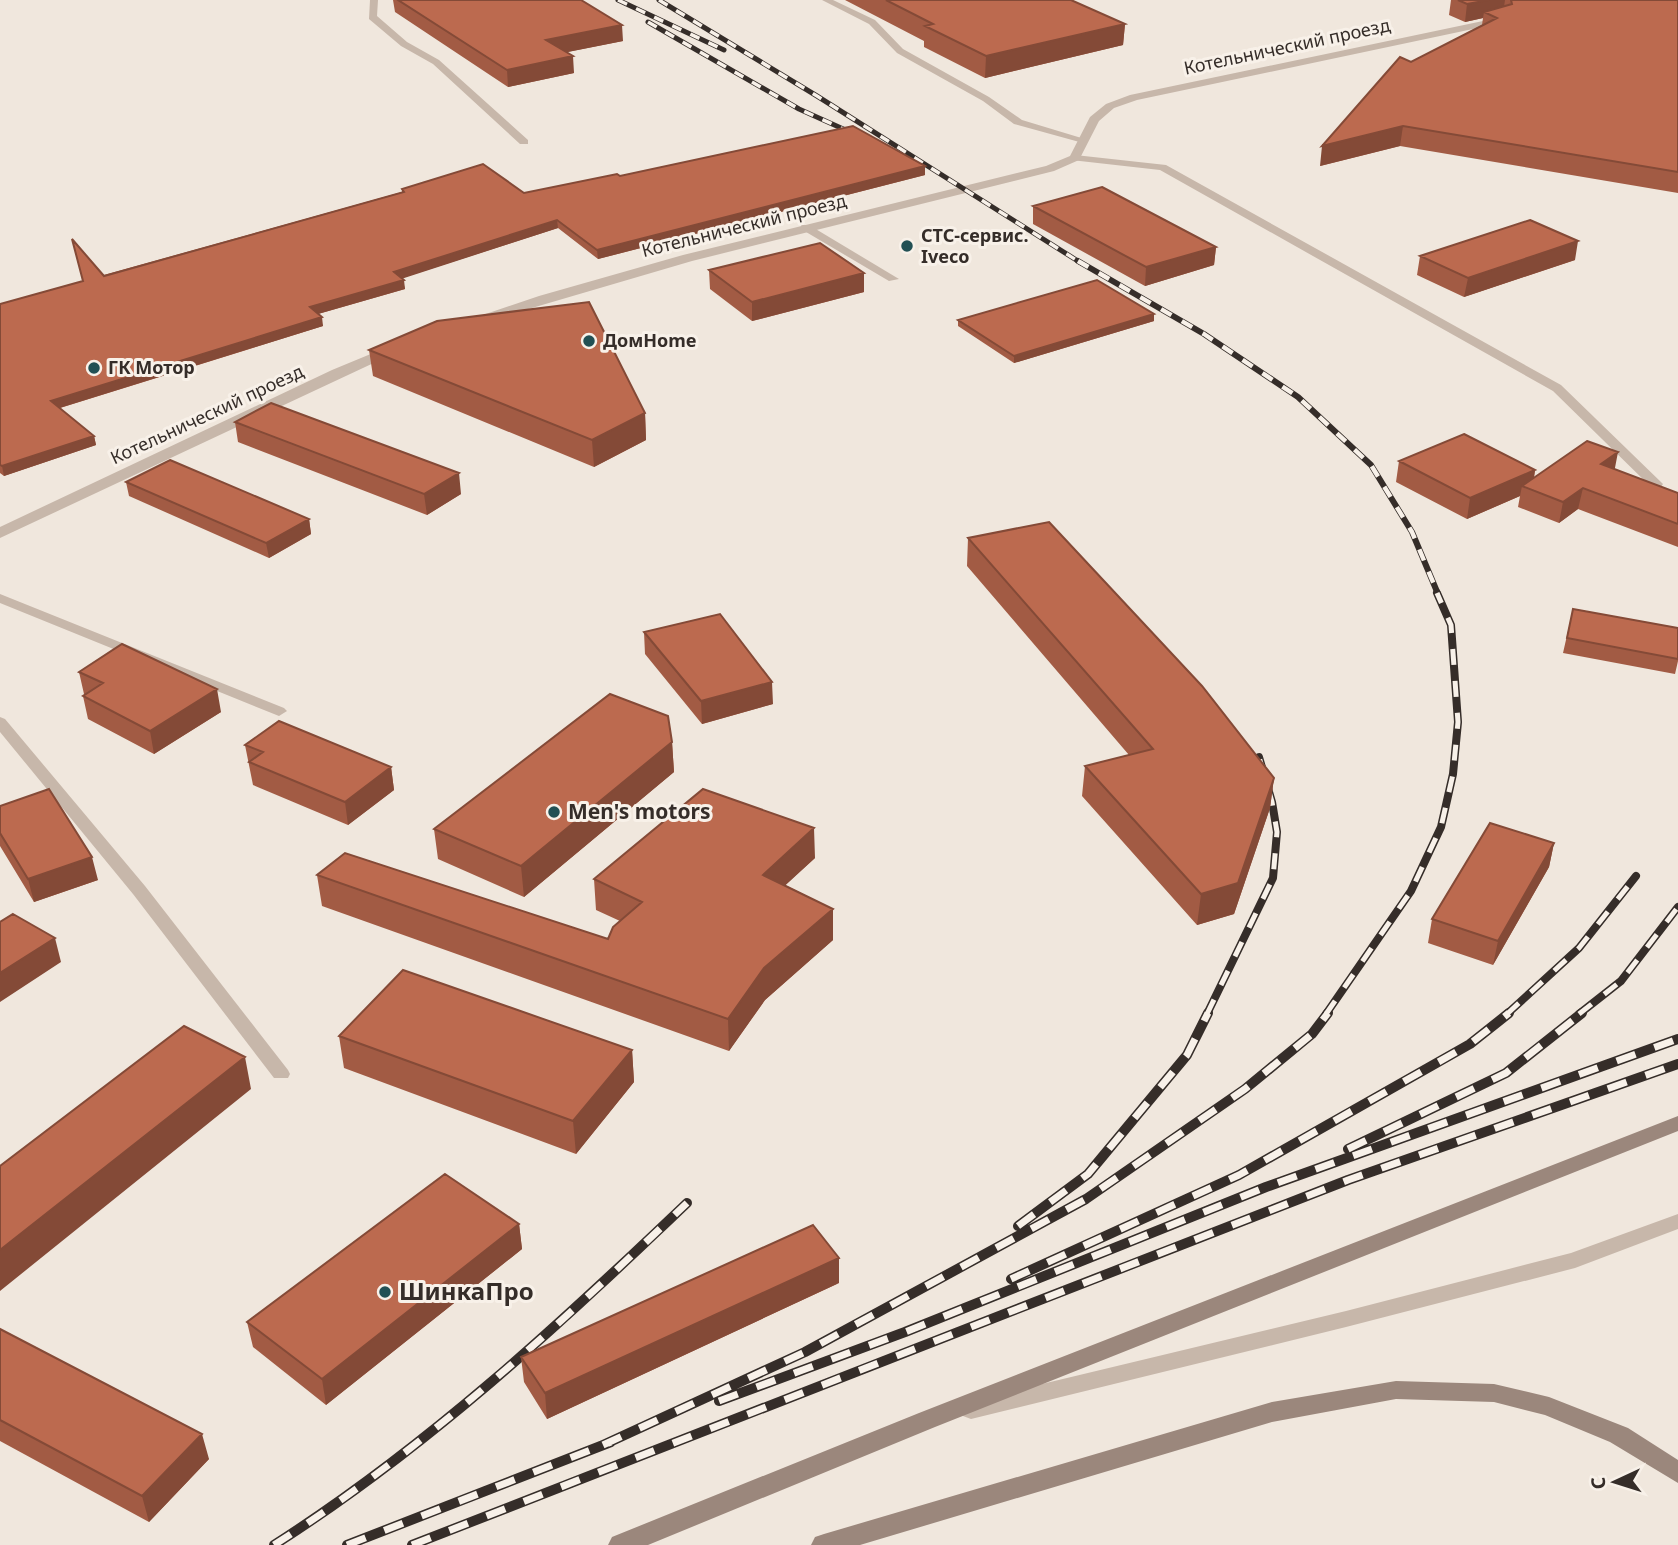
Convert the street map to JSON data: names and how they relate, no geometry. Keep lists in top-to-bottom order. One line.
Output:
{"streets":{"street":["Котельнический проезд"]},"places":["СТС-сервис. Iveco","ДомHome","ГК Мотор","Men's motors","ШинкаПро"],"north":"left"}
